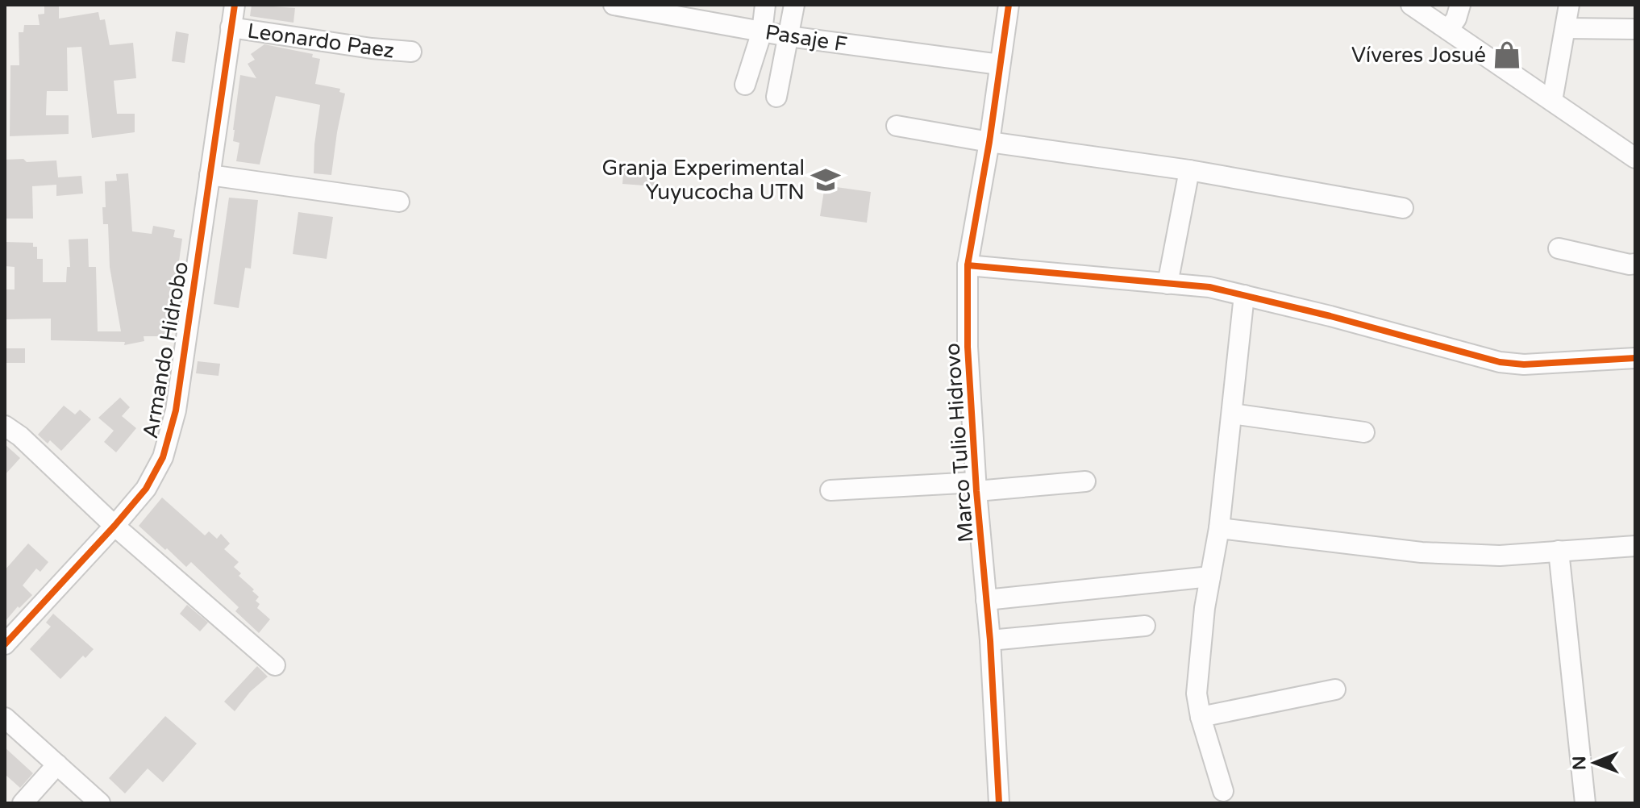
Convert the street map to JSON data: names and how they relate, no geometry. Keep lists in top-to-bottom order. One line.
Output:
{"streets":{"street":["Pasaje F","Leonardo Paez","Armando Hidrobo","Marco Tulio Hidrovo"]},"crossings":[["Pasaje F","Marco Tulio Hidrovo"],["Leonardo Paez","Armando Hidrobo"]],"places":{"shop":["Víveres Josué"],"school or university":["Granja Experimental Yuyucocha UTN"]},"north":"left"}
